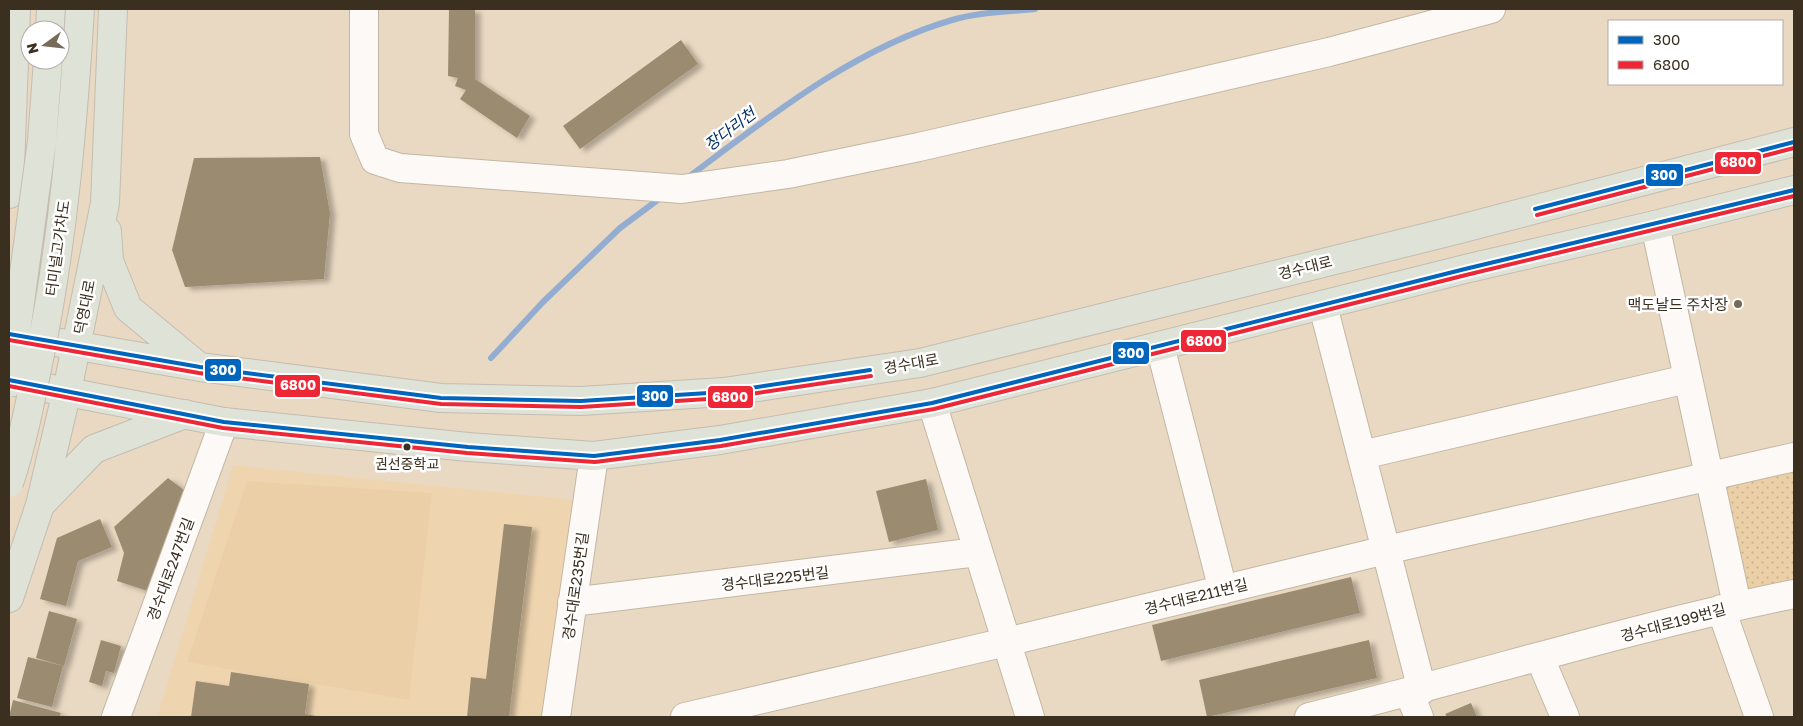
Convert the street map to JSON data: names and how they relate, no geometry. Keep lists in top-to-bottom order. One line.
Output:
{"streets":{"main road":["터미널고가차도","경수대로","덕영대로"],"street":["경수대로247번길","경수대로225번길","경수대로235번길","경수대로211번길","경수대로199번길"]},"crossings":[["경수대로","덕영대로"],["경수대로225번길","경수대로235번길"]],"water":["장다리천"],"places":["맥도날드 주차장","권선중학교"],"lines":["transit line 300","transit line 6800"],"legend":["300","6800"],"north":"left"}
